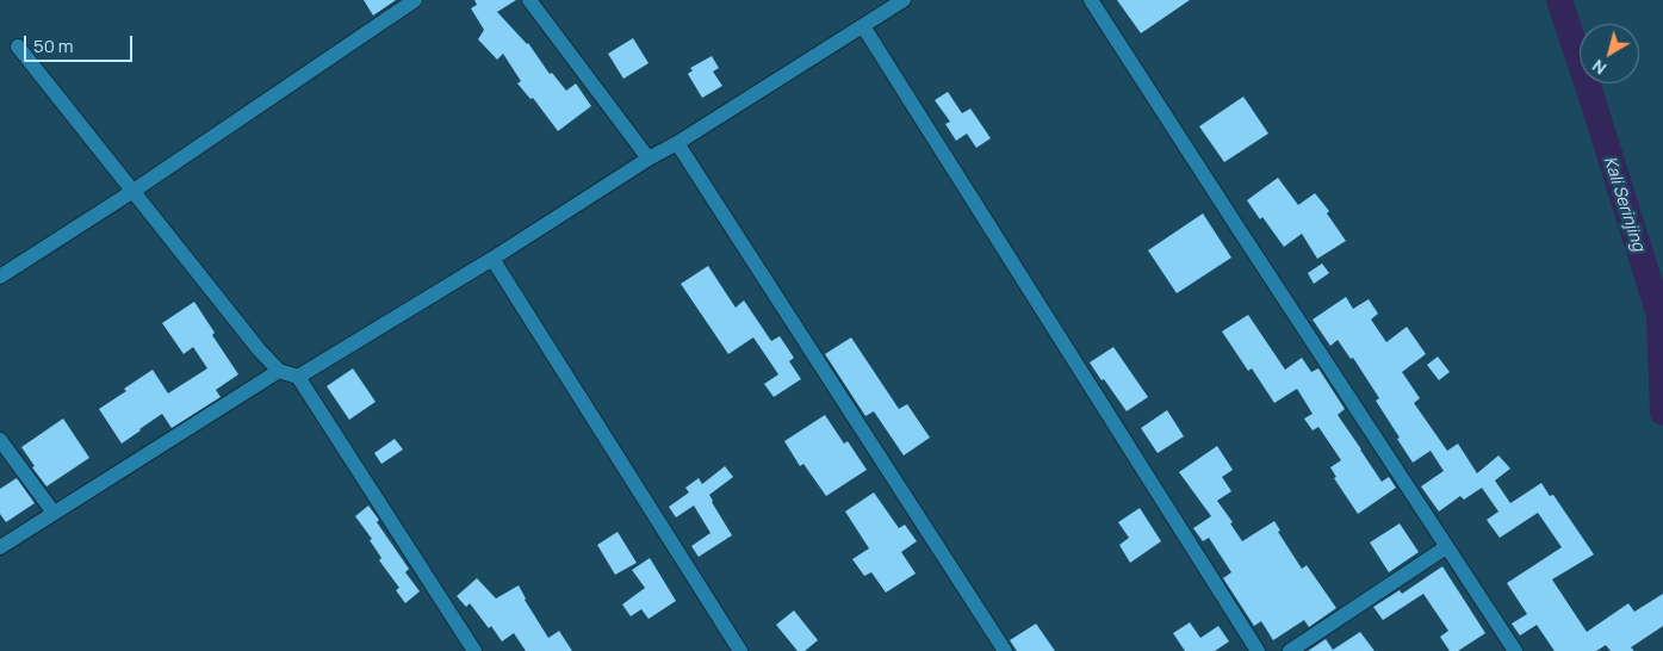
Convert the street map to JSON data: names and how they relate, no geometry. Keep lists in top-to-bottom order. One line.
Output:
{"water":["Kali Serinjing"],"scale_bar":"50 m","north":"bottom left"}
